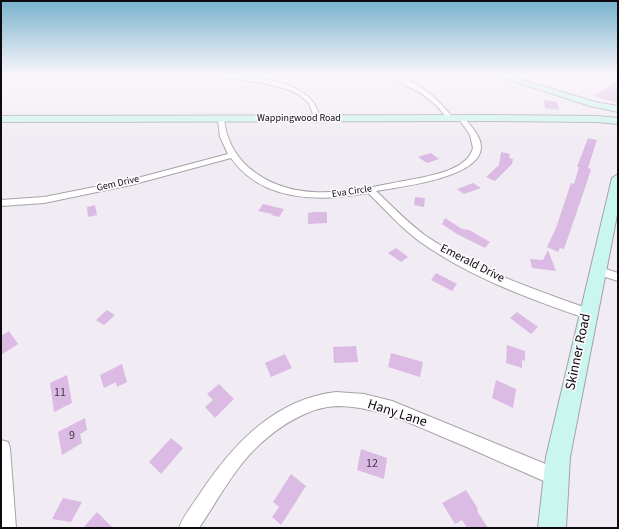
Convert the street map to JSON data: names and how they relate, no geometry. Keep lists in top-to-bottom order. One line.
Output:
{"streets":{"main road":["Wappingwood Road","Skinner Road"],"street":["Gem Drive","Eva Circle","Emerald Drive","Hany Lane"]},"crossings":[["Wappingwood Road","Eva Circle"],["Gem Drive","Eva Circle"],["Eva Circle","Emerald Drive"],["Emerald Drive","Skinner Road"],["Skinner Road","Hany Lane"]],"house_numbers":["11","9","12"]}
